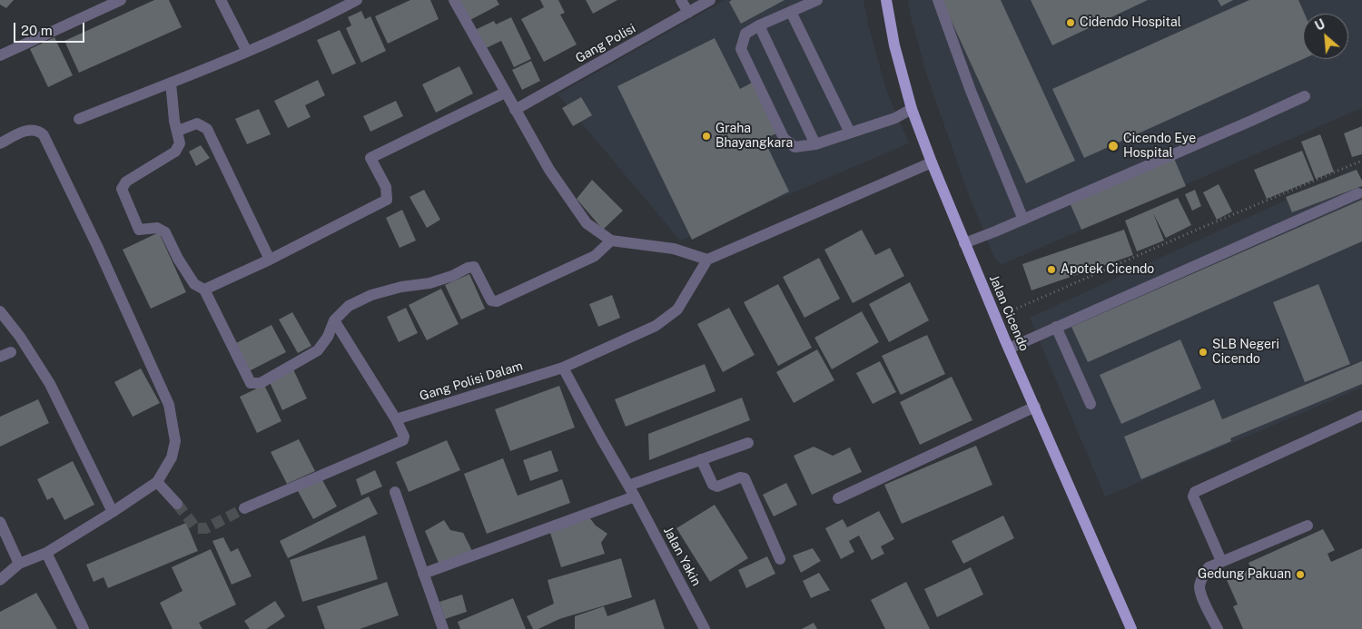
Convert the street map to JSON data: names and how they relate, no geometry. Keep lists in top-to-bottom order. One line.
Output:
{"streets":{"main road":["Jalan Cicendo"],"street":["Gang Polisi","Gang Polisi Dalam","Jalan Yakin"]},"crossings":[["Gang Polisi Dalam","Jalan Yakin"]],"places":["Cidendo Hospital","Graha Bhayangkara","Cicendo Eye Hospital","Apotek Cicendo","SLB Negeri Cicendo","Gedung Pakuan"],"scale_bar":"20 m","north":"top left"}
